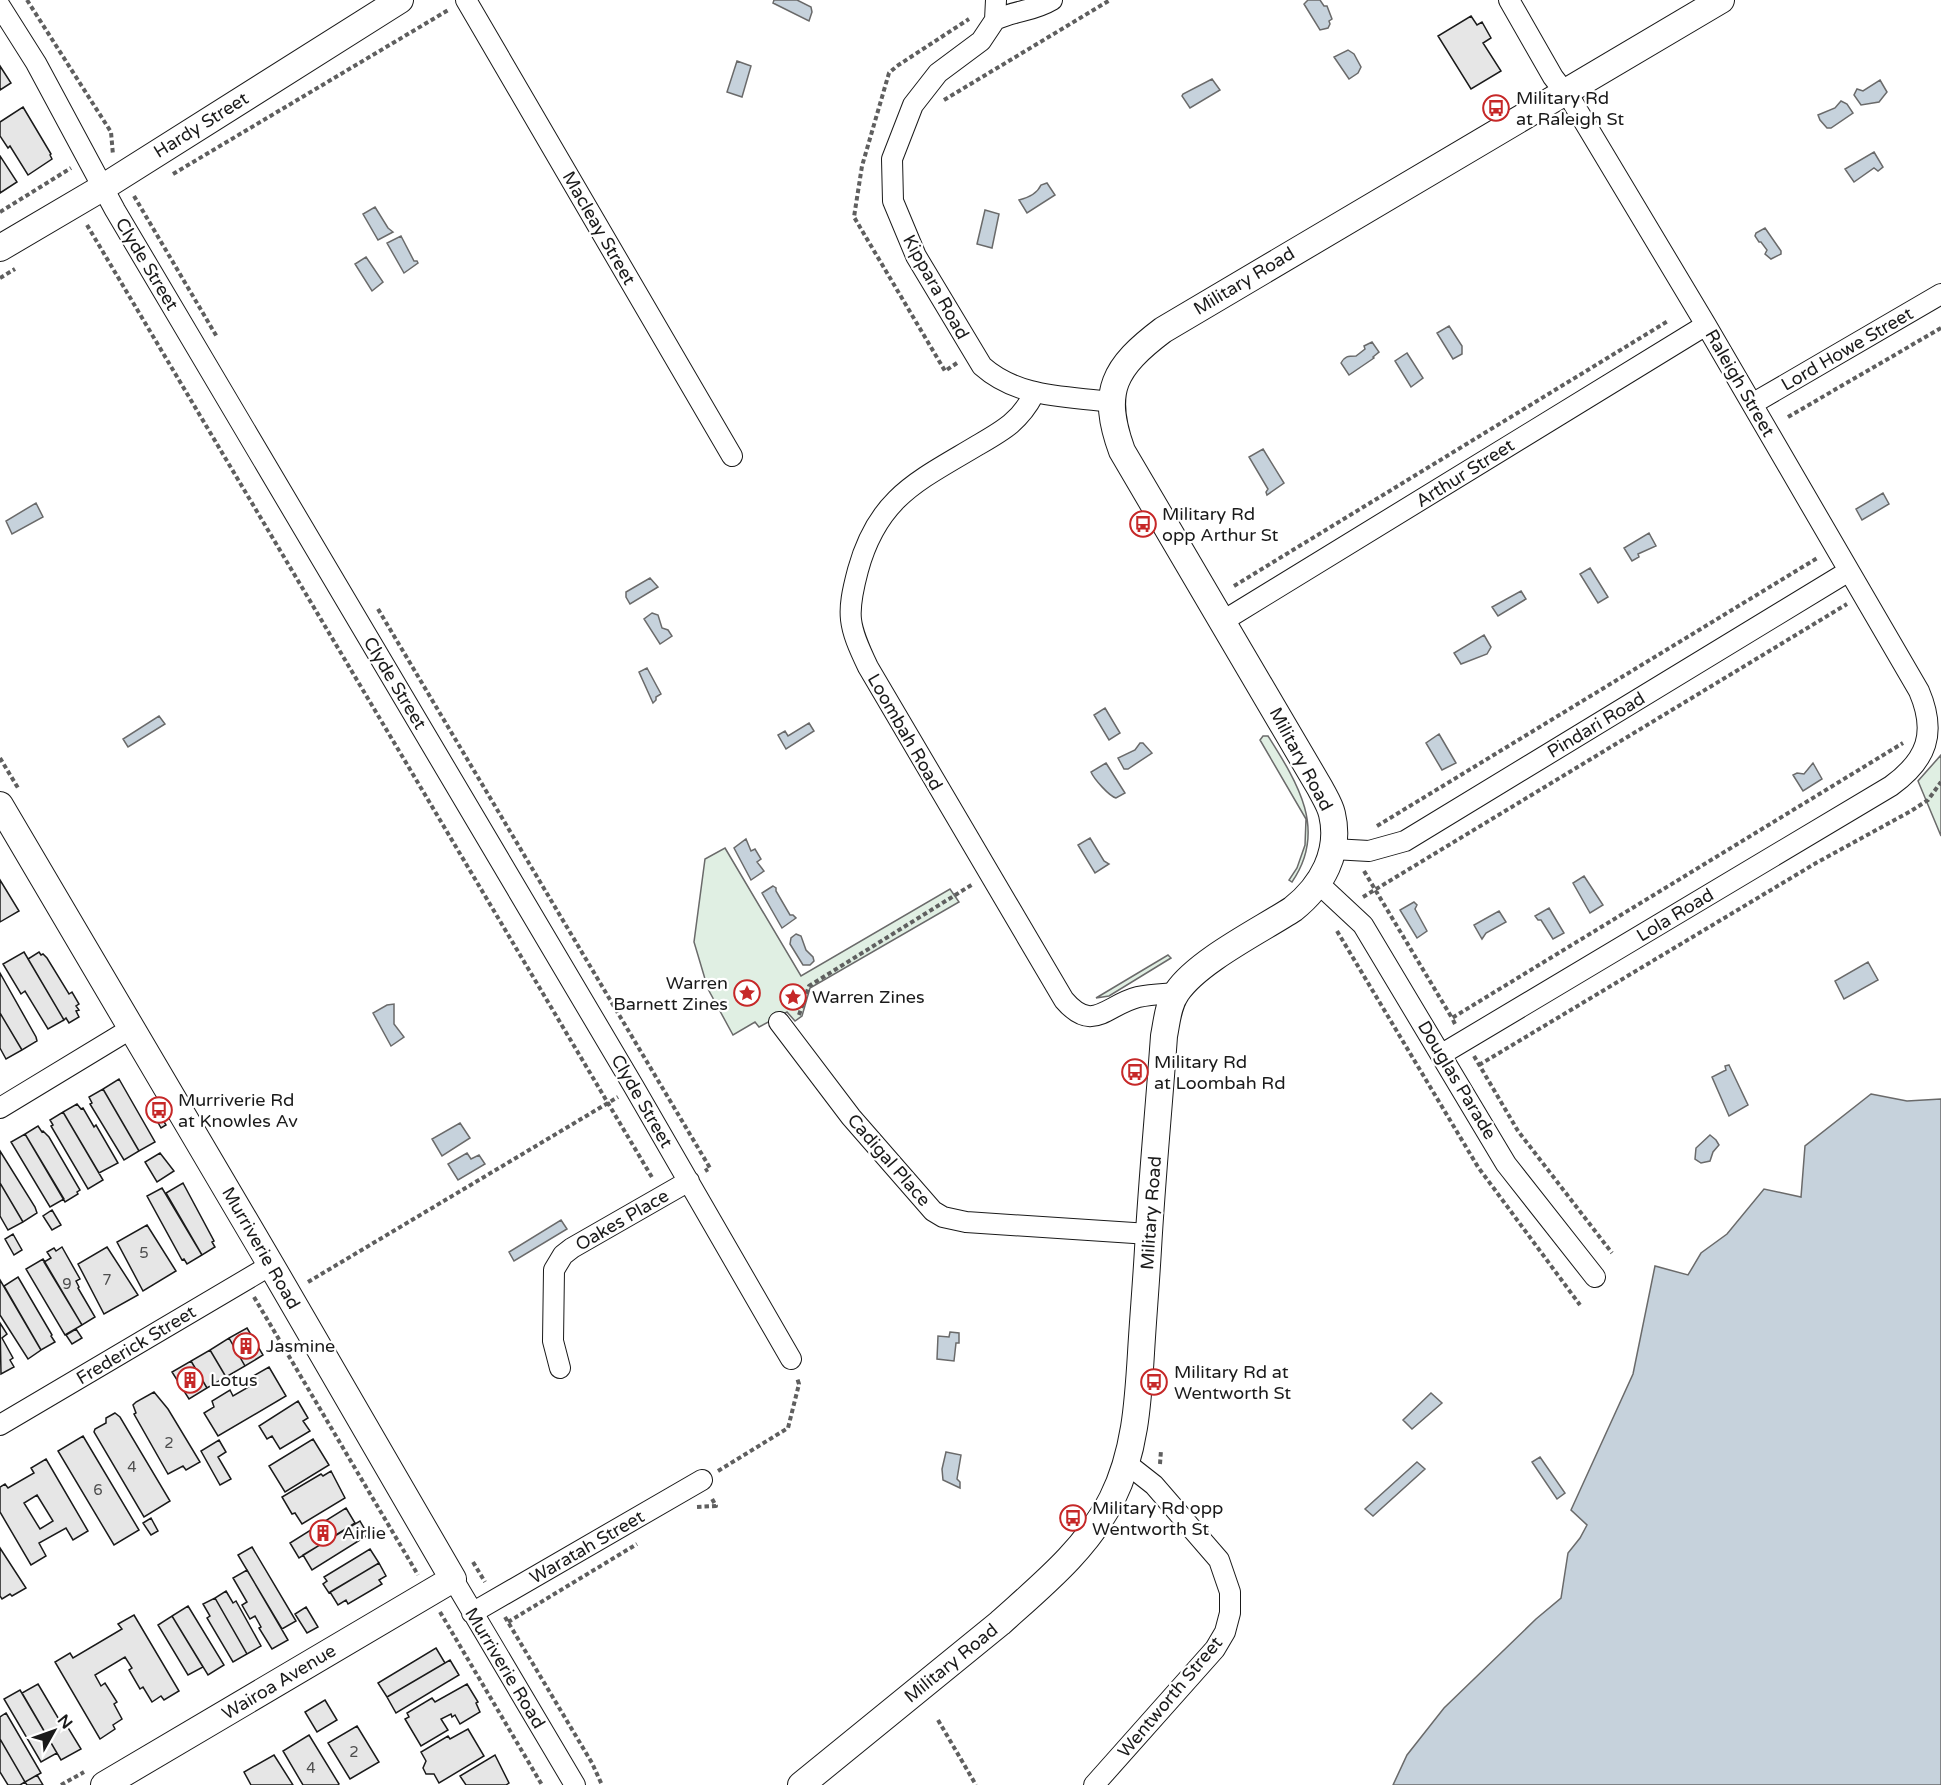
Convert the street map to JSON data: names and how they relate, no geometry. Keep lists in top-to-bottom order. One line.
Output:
{"streets":{"street":["Hardy Street","Macleay Street","Clyde Street","Military Road","Kippara Road","Lord Howe Street","Raleigh Street","Arthur Street","Pindari Road","Loombah Road","Lola Road","Douglas Parade","Cadigal Place","Oakes Place","Murriverie Road","Frederick Street","Waratah Street","Wairoa Avenue","Wentworth Street"]},"crossings":[["Hardy Street","Clyde Street"],["Clyde Street","Oakes Place"],["Military Road","Kippara Road"],["Military Road","Raleigh Street"],["Military Road","Arthur Street"],["Military Road","Pindari Road"],["Military Road","Loombah Road"],["Military Road","Douglas Parade"],["Military Road","Cadigal Place"],["Military Road","Wentworth Street"],["Kippara Road","Loombah Road"],["Lord Howe Street","Raleigh Street"],["Raleigh Street","Arthur Street"],["Raleigh Street","Pindari Road"],["Raleigh Street","Lola Road"],["Lola Road","Douglas Parade"],["Murriverie Road","Frederick Street"],["Murriverie Road","Waratah Street"],["Murriverie Road","Wairoa Avenue"]],"places":{"bus stop":["Military Rd at Raleigh St","Military Rd opp Arthur St","Military Rd at Loombah Rd","Murriverie Rd at Knowles Av","Military Rd at Wentworth St","Military Rd opp Wentworth St"],"place":["Warren Barnett Zines","Warren Zines"],"building":["Jasmine","Lotus","Airlie"]},"house_numbers":["5","7","9","2","4","6","2","4"],"north":"top right"}
